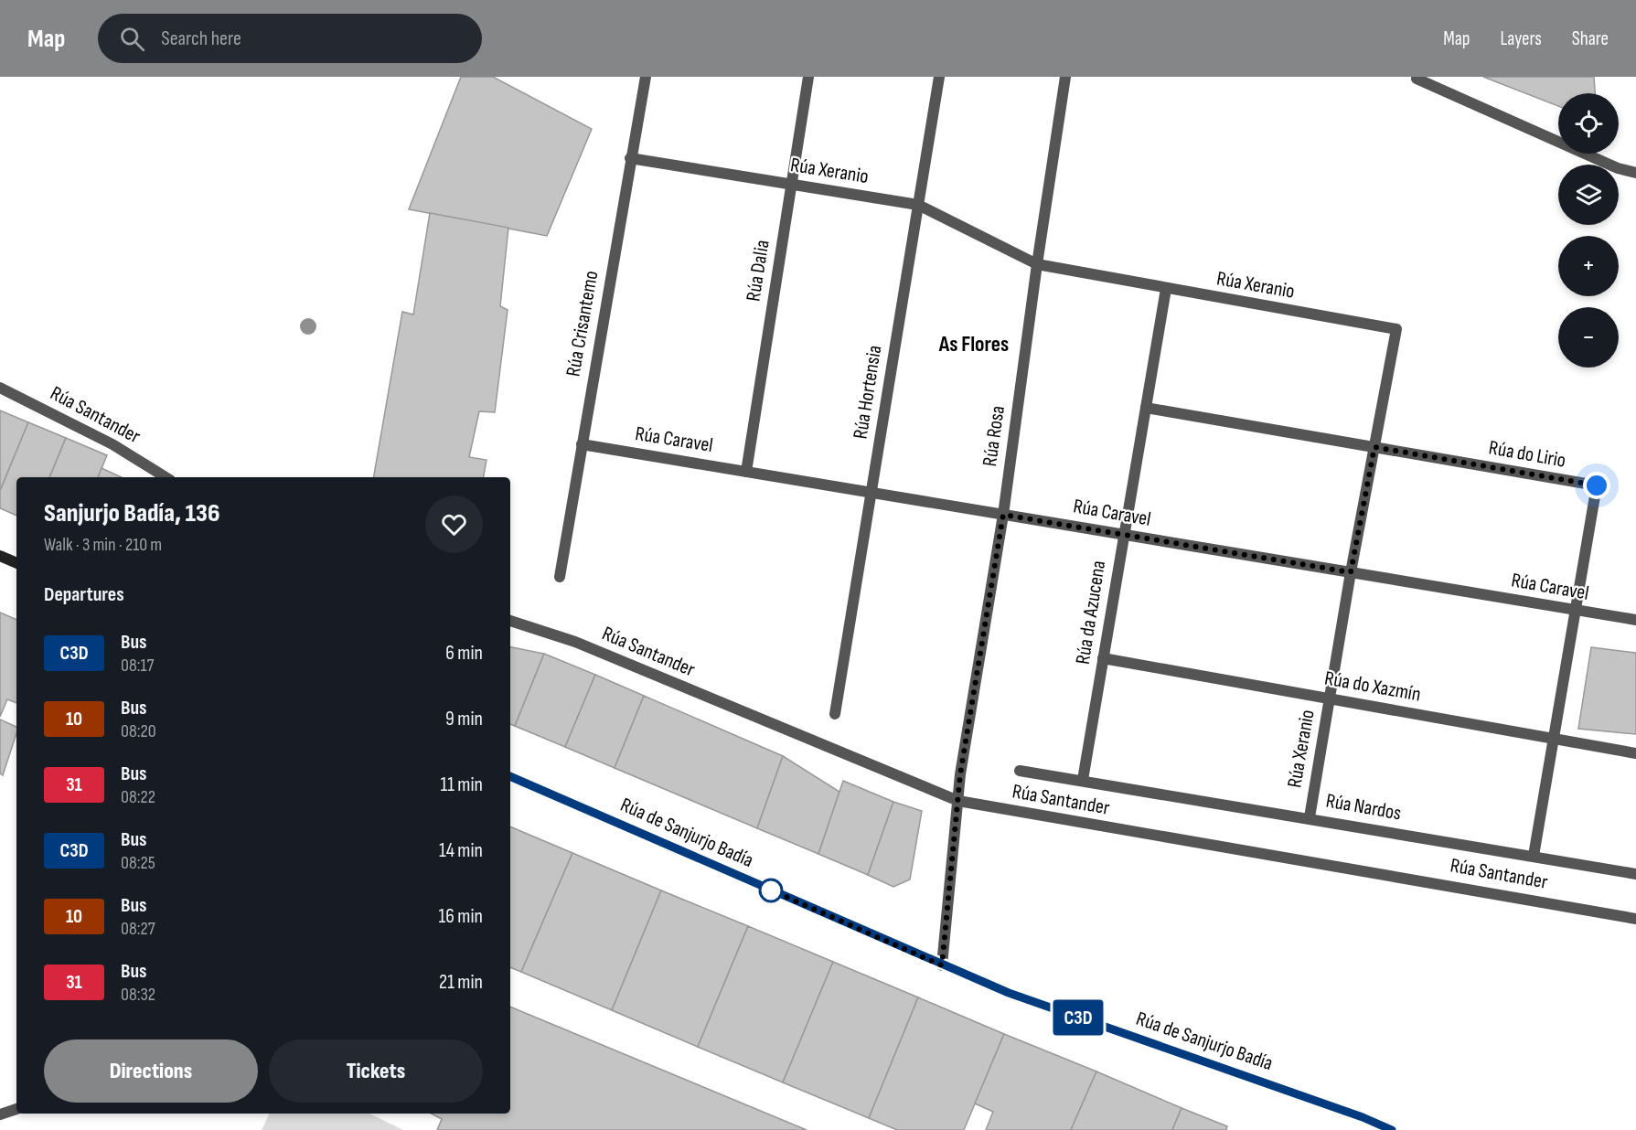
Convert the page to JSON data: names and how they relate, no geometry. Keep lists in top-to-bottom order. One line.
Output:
{"streets":{"main road":["Rúa de Sanjurjo Badía"],"street":["Rúa Xeranio","Rúa Dalia","Rúa Crisantemo","Rúa Hortensia","Rúa Santander","Rúa Rosa","Rúa Caravel","Rúa do Lirio","Rúa da Azucena","Rúa do Xazmín","Rúa Nardos"]},"crossings":[["Rúa Xeranio","Rúa Dalia"],["Rúa Xeranio","Rúa Crisantemo"],["Rúa Xeranio","Rúa Hortensia"],["Rúa Xeranio","Rúa Rosa"],["Rúa Xeranio","Rúa Caravel"],["Rúa Xeranio","Rúa do Lirio"],["Rúa Xeranio","Rúa da Azucena"],["Rúa Xeranio","Rúa do Xazmín"],["Rúa Xeranio","Rúa Nardos"],["Rúa Dalia","Rúa Caravel"],["Rúa Crisantemo","Rúa Caravel"],["Rúa Hortensia","Rúa Caravel"],["Rúa Santander","Rúa Rosa"],["Rúa Rosa","Rúa Caravel"],["Rúa Caravel","Rúa do Lirio"],["Rúa Caravel","Rúa da Azucena"],["Rúa do Lirio","Rúa da Azucena"],["Rúa do Lirio","Rúa do Xazmín"],["Rúa do Lirio","Rúa Nardos"],["Rúa da Azucena","Rúa do Xazmín"],["Rúa da Azucena","Rúa Nardos"]],"districts":["As Flores"],"lines":["bus line C3D"],"page":{"header":"Map","search":"Search here","nav":["Map","Layers","Share"],"on_map":"C3D","map_buttons":["+","−"],"heading":[["Sanjurjo Badía, 136","Walk · 3 min · 210 m"],"Departures"],"list":[{"mark":"C3D","name":"Bus","note":"08:17","value":"6 min"},{"mark":"10","name":"Bus","note":"08:20","value":"9 min"},{"mark":"31","name":"Bus","note":"08:22","value":"11 min"},{"mark":"C3D","name":"Bus","note":"08:25","value":"14 min"},{"mark":"10","name":"Bus","note":"08:27","value":"16 min"},{"mark":"31","name":"Bus","note":"08:32","value":"21 min"}],"buttons":["Directions","Tickets"]}}
